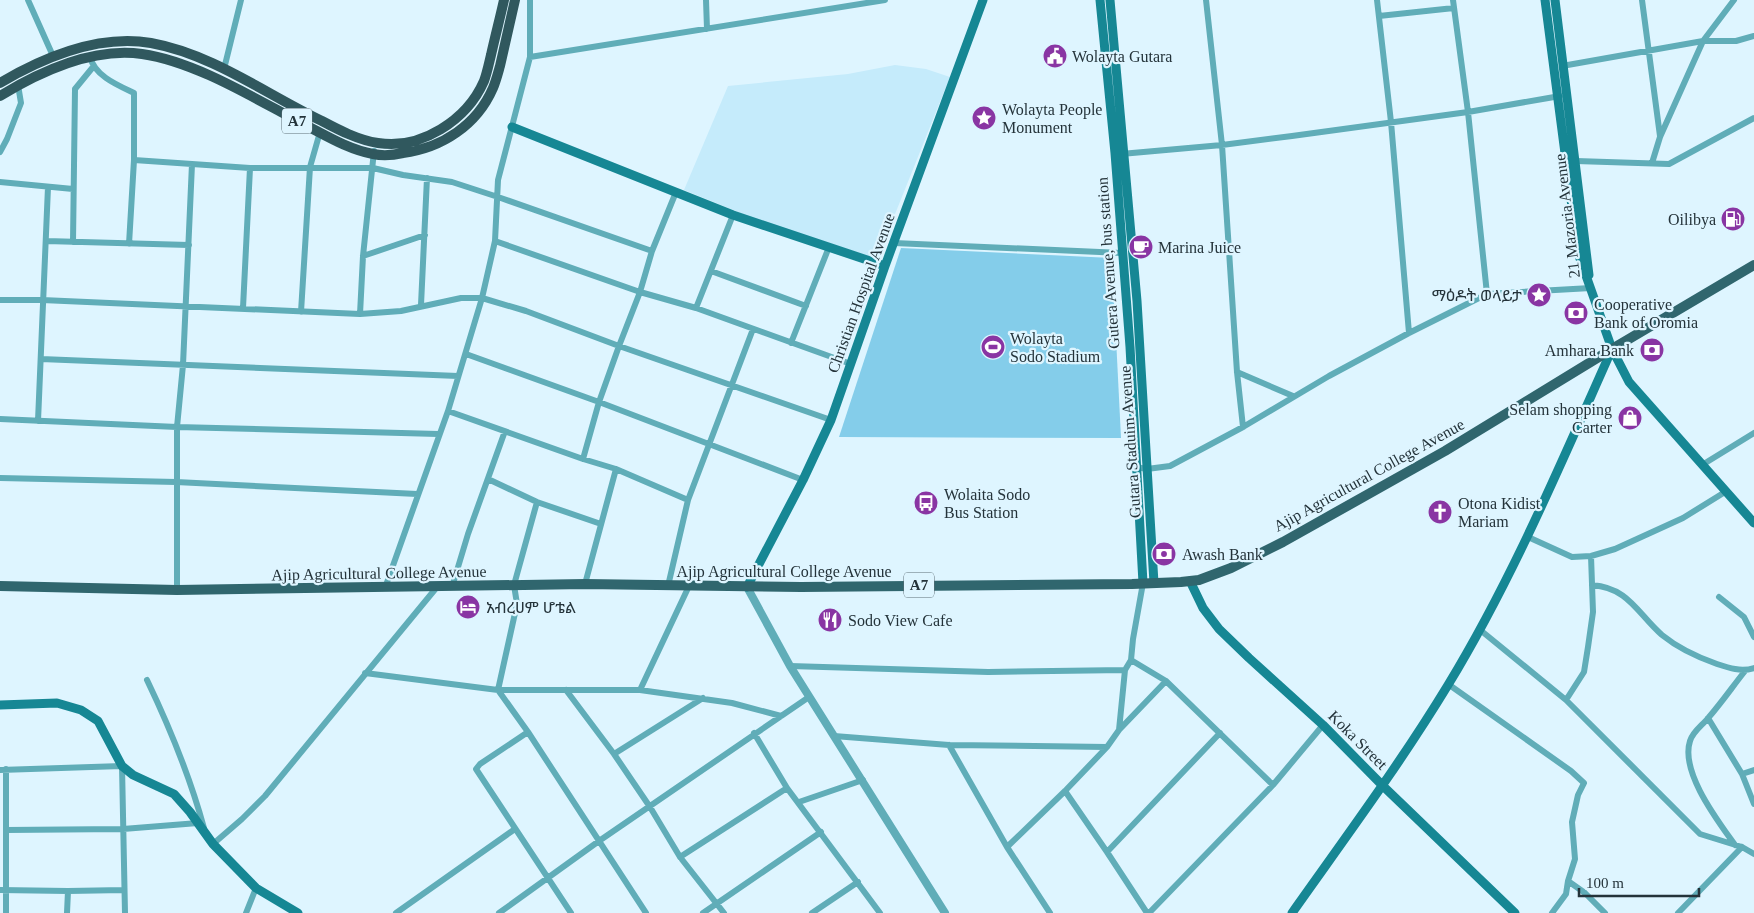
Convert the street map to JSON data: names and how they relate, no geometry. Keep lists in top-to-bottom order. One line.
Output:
{"streets":{"highway":["A7"],"main road":["21 Mazoria Avenue","Gutera Avenue, bus station","Christian Hospital Avenue","Gutara Staduim Avenue","Ajip Agricultural College Avenue","Koka Street"]},"crossings":[["Gutera Avenue, bus station","Gutara Staduim Avenue"],["Gutera Avenue, bus station","Ajip Agricultural College Avenue"],["Christian Hospital Avenue","Ajip Agricultural College Avenue"],["Gutara Staduim Avenue","Ajip Agricultural College Avenue"],["Ajip Agricultural College Avenue","Koka Street"]],"places":{"public building":["Wolayta Gutara"],"place":["Wolayta People Monument","ማዕዶት ወላይታ"],"fuel station":["Oilibya"],"cafe":["Marina Juice"],"bank":["Cooperative Bank of Oromia","Amhara Bank","Awash Bank"],"sports":["Wolayta Sodo Stadium"],"shop":["Selam shopping Carter"],"bus stop":["Wolaita Sodo Bus Station"],"church":["Otona Kidist Mariam"],"hotel":["አብረሀም ሆቴል"],"restaurant":["Sodo View Cafe"]},"scale_bar":"100 m"}
